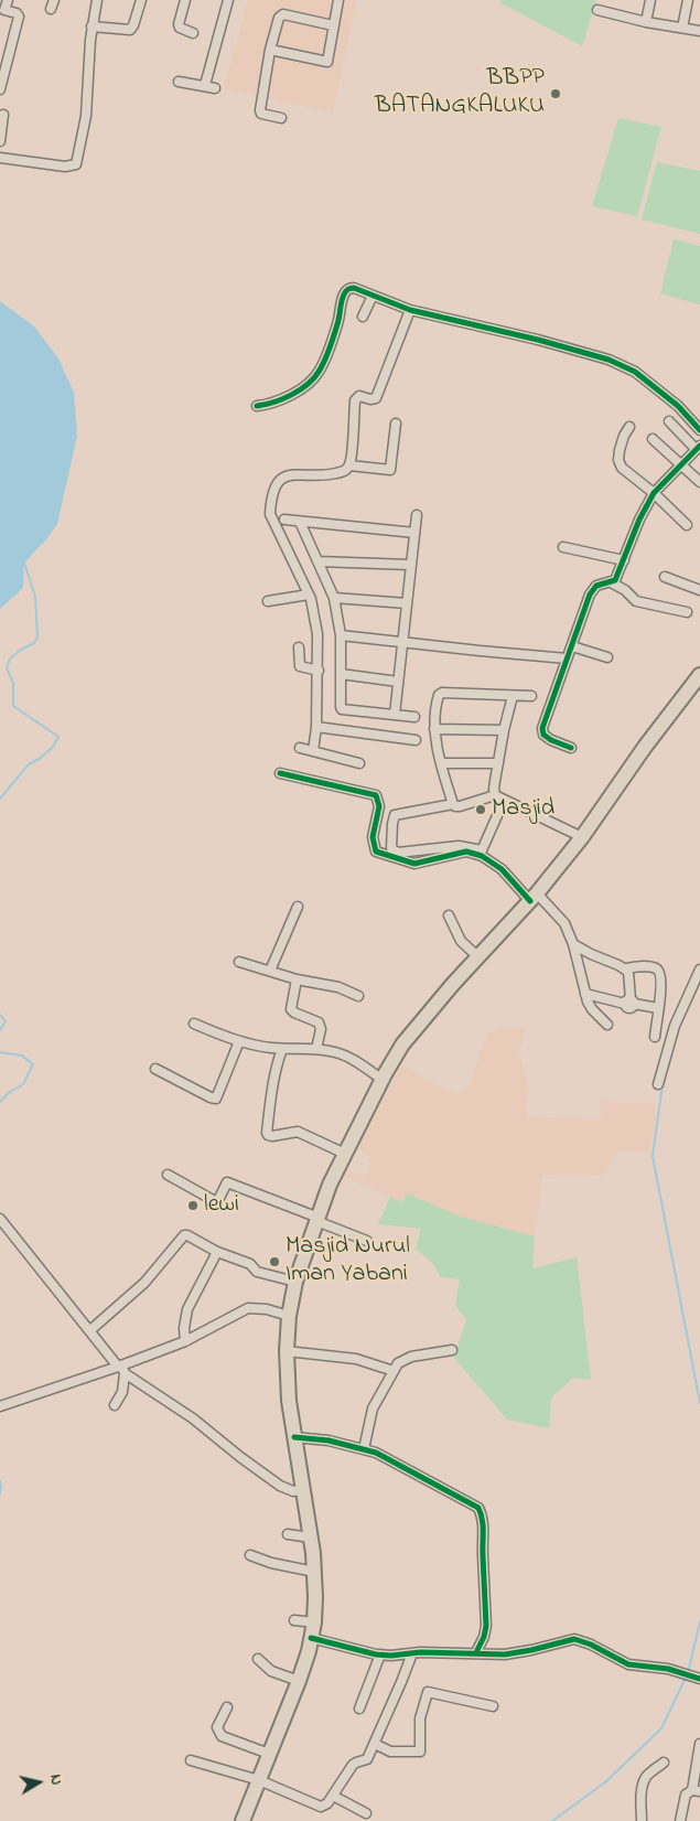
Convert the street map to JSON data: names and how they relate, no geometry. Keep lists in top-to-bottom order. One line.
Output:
{"places":["BBPP BATANGKALUKU","Masjid","lewi","Masjid Nurul Iman Yabani"],"north":"right"}
